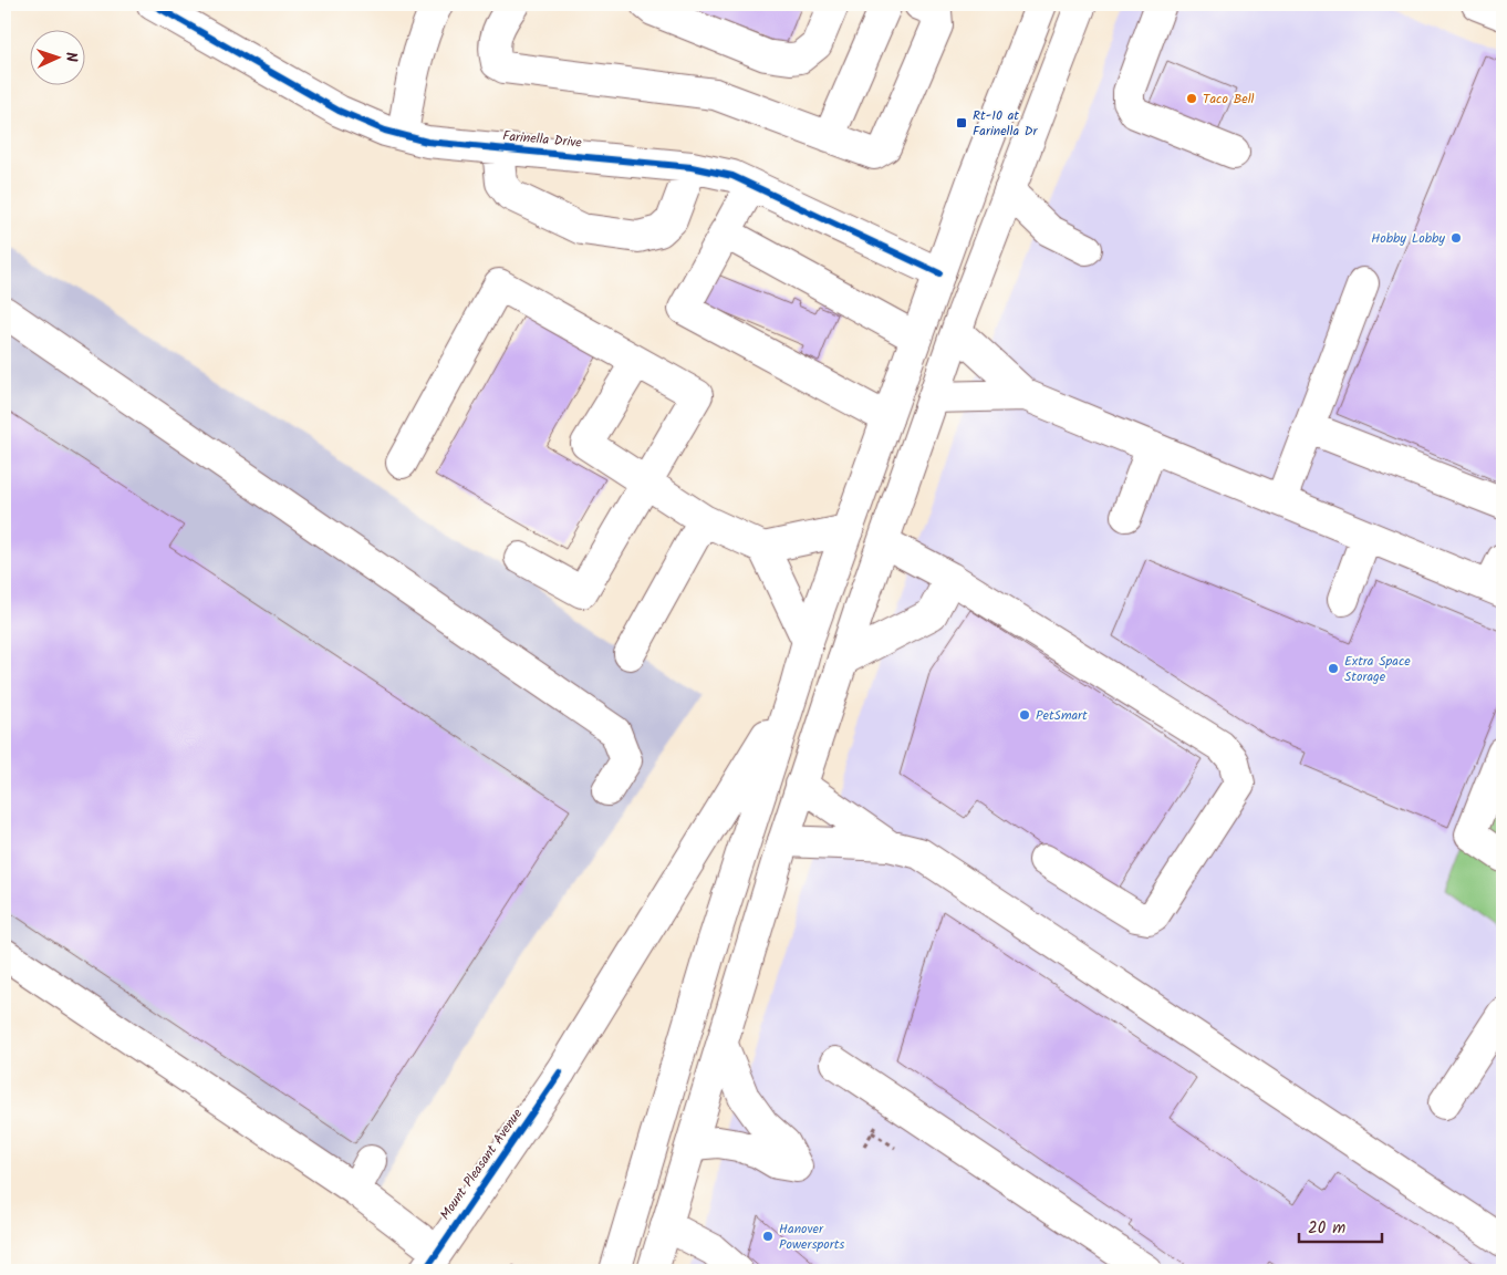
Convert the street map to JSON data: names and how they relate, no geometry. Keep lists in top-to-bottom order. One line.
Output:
{"streets":{"main road":["Farinella Drive","Mount Pleasant Avenue"]},"places":{"other":["Taco Bell","Hobby Lobby","Extra Space Storage","PetSmart","Hanover Powersports"],"transit":["Rt-10 at Farinella Dr"]},"scale_bar":"20 m","north":"right"}
